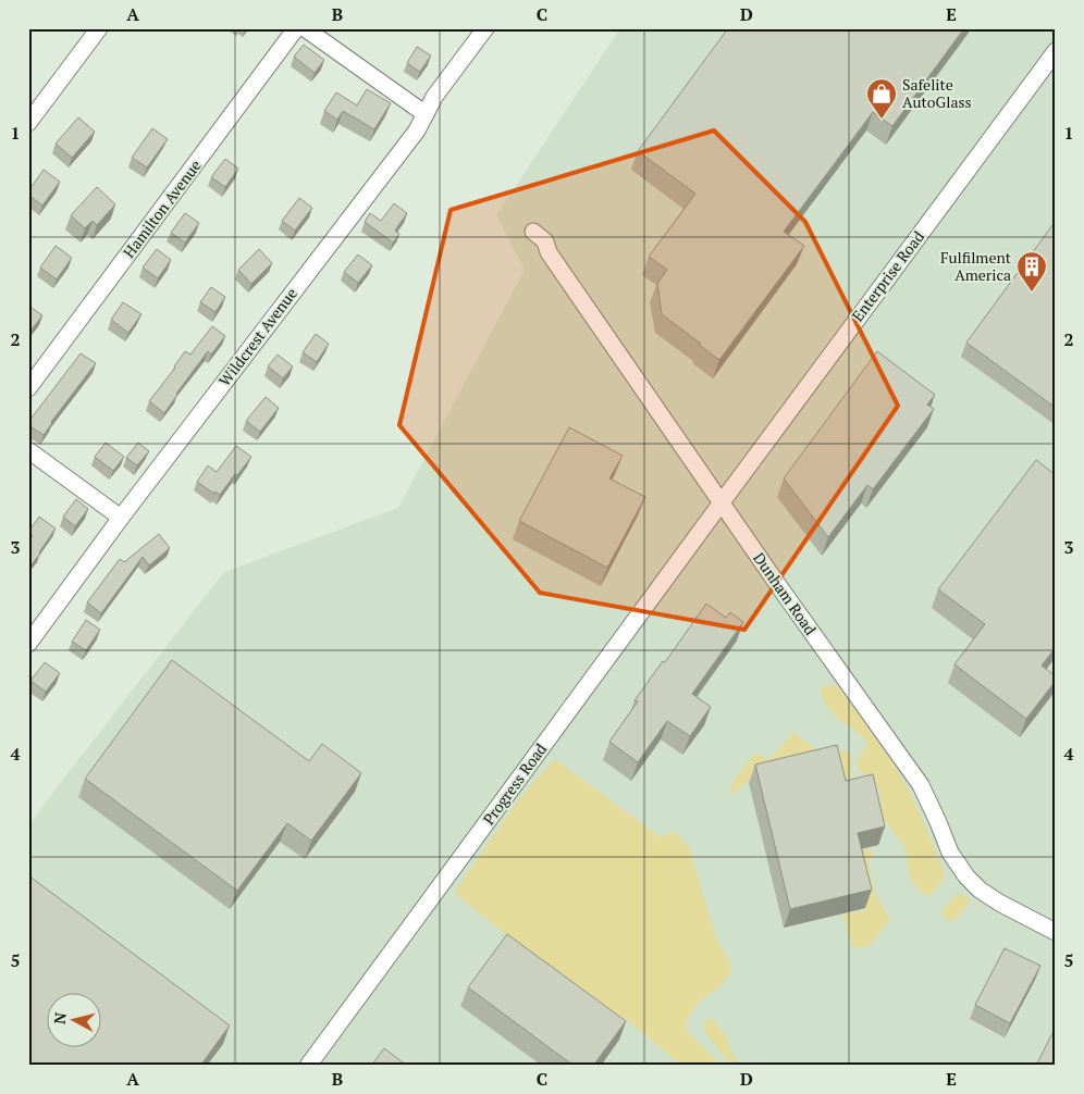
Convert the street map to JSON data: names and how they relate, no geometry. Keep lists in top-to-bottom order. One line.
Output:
{"streets":{"street":["Hamilton Avenue","Enterprise Road","Wildcrest Avenue","Dunham Road","Progress Road"]},"crossings":[["Enterprise Road","Dunham Road"],["Enterprise Road","Progress Road"],["Dunham Road","Progress Road"]],"places":{"shop":["Safelite AutoGlass"],"building":["Fulfilment America"]},"north":"left","grid":{"columns":["A","B","C","D","E"],"rows":["1","2","3","4","5"]}}
